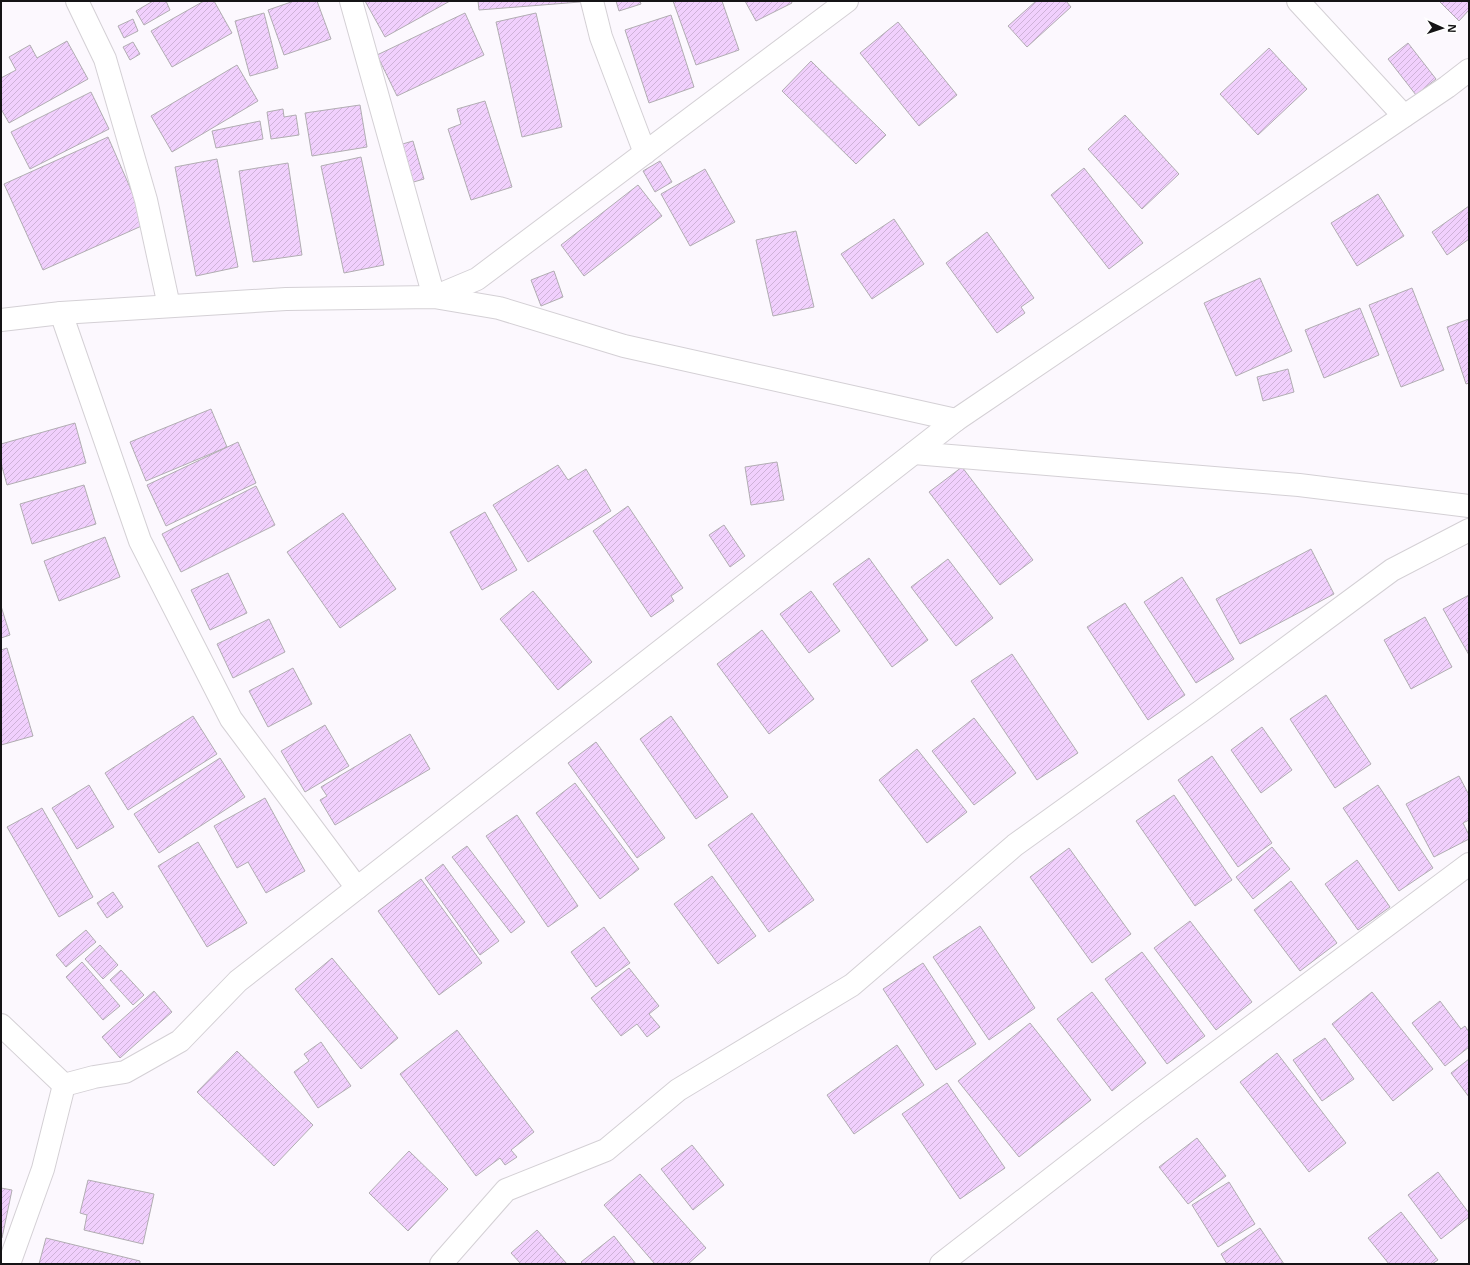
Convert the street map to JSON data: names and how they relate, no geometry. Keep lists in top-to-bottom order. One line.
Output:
{"north":"right"}
